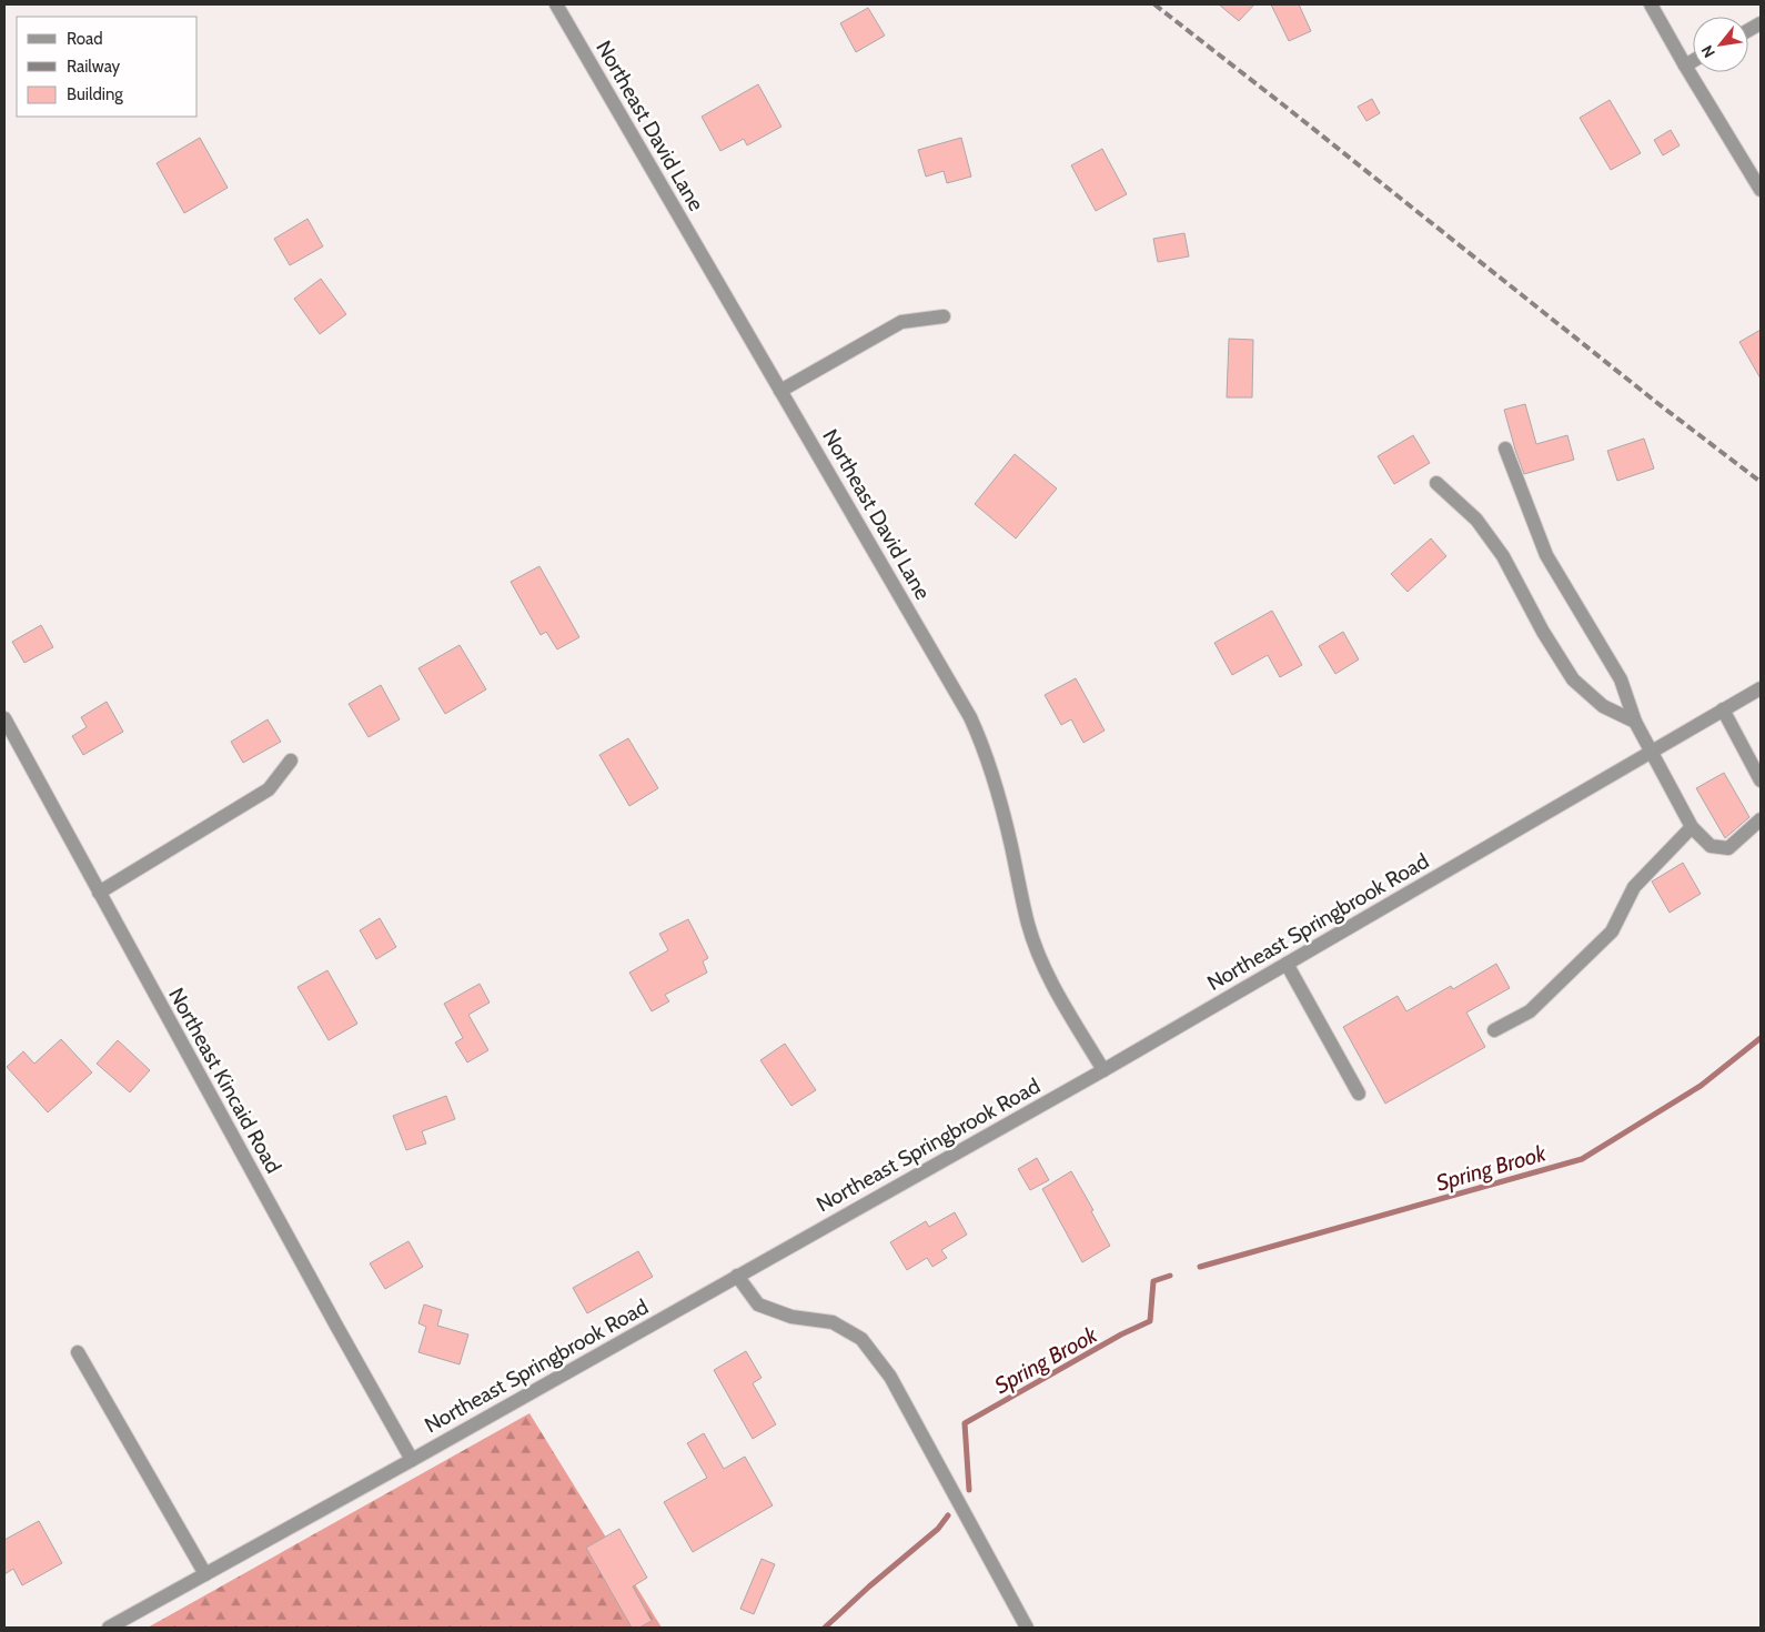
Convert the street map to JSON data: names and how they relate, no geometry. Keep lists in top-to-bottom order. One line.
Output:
{"streets":{"street":["Northeast David Lane","Northeast Springbrook Road","Northeast Kincaid Road"]},"crossings":[["Northeast David Lane","Northeast Springbrook Road"],["Northeast Springbrook Road","Northeast Kincaid Road"]],"water":["Spring Brook"],"legend":["Road","Railway","Building"],"north":"bottom left"}
